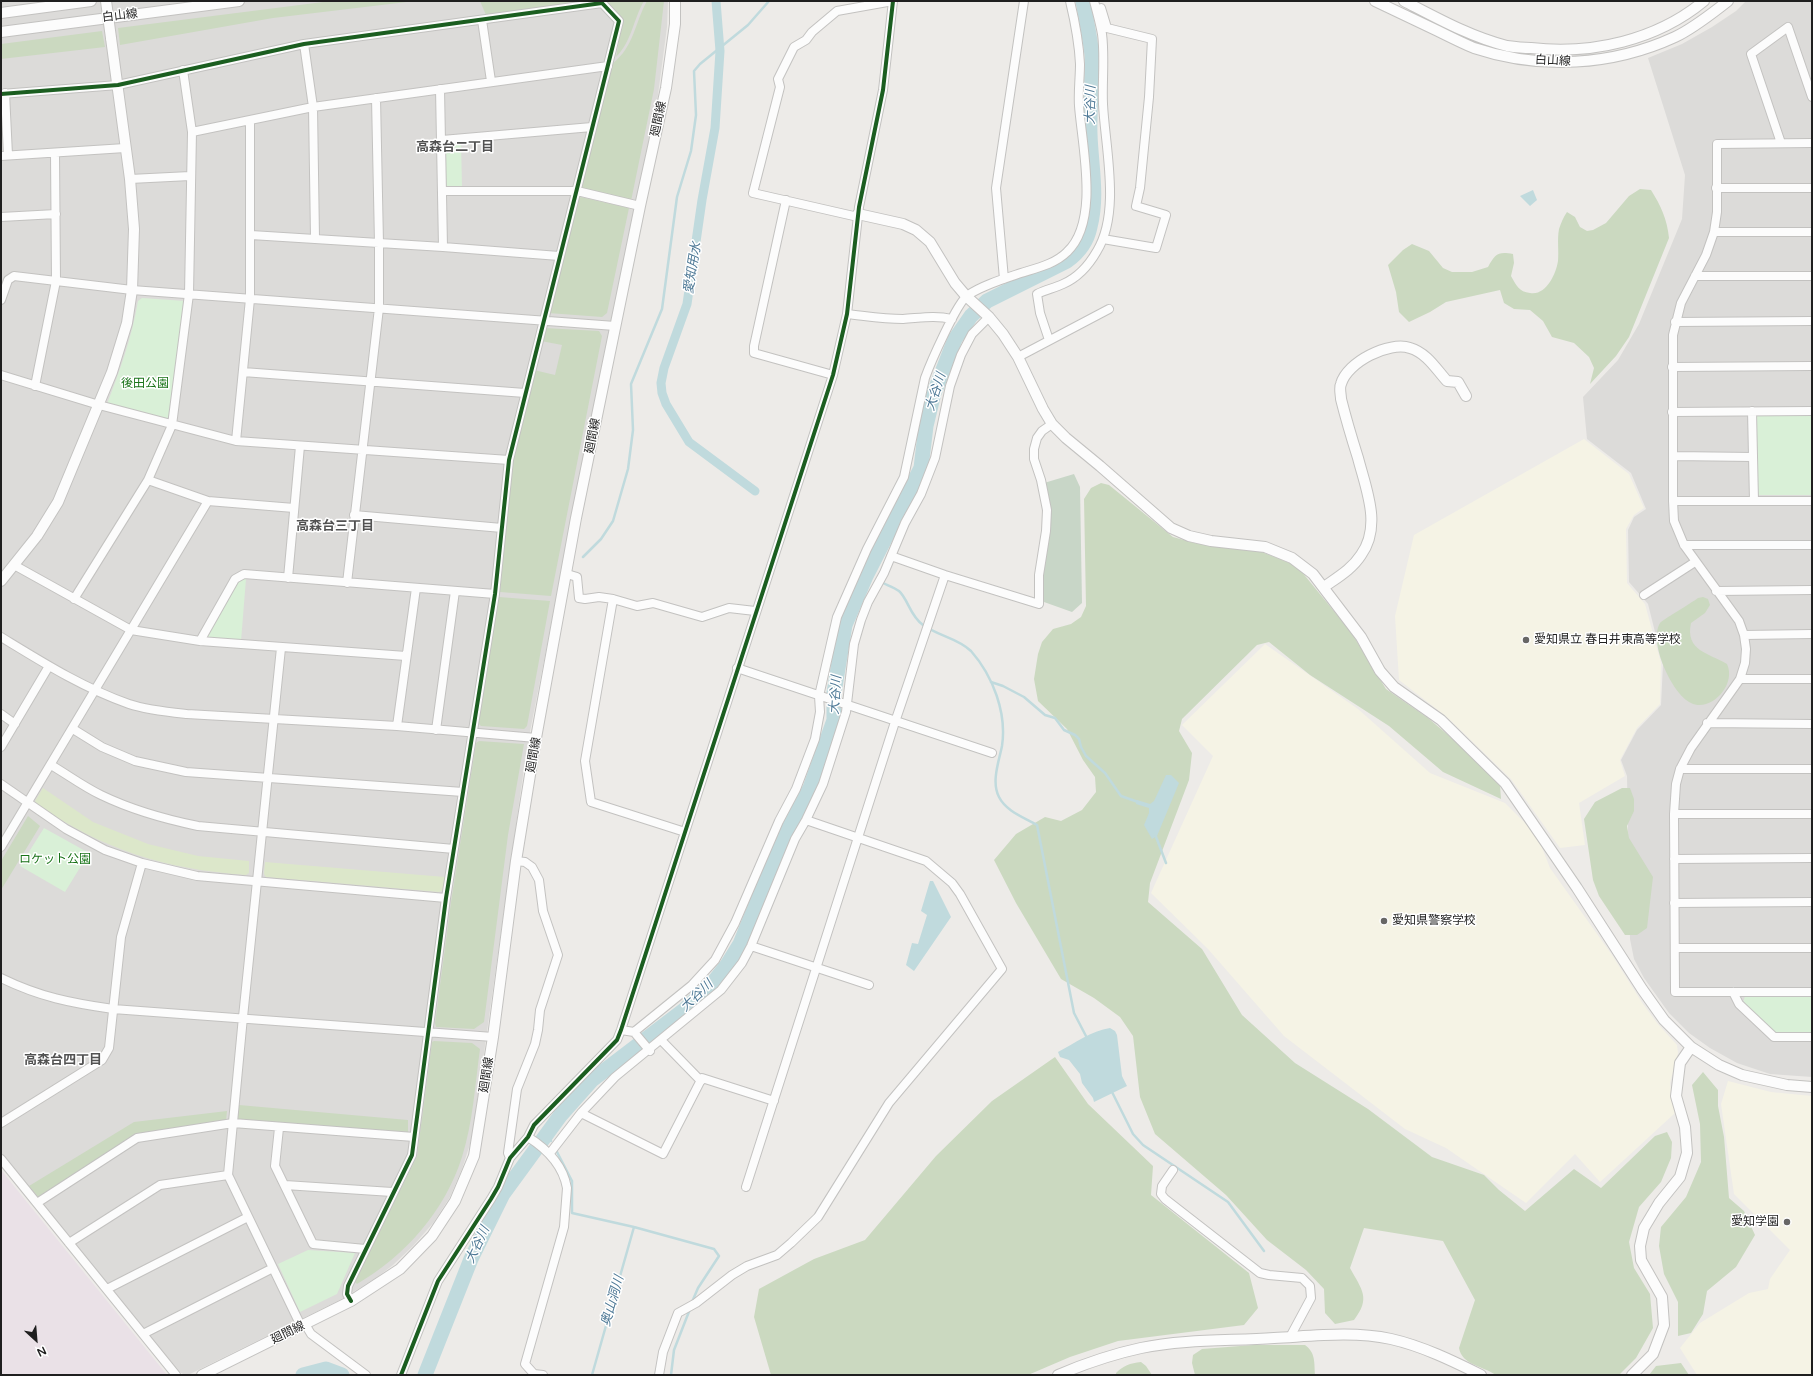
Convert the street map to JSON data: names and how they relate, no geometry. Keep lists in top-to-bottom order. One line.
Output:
{"streets":{"street":["白山線","廻間線"]},"districts":["高森台二丁目","高森台三丁目","高森台四丁目"],"water":["大谷川","愛知用水","奥山洞川"],"parks":["後田公園","ロケット公園"],"places":["愛知県立 春日井東高等学校","愛知県警察学校","愛知学園"],"north":"bottom right"}
